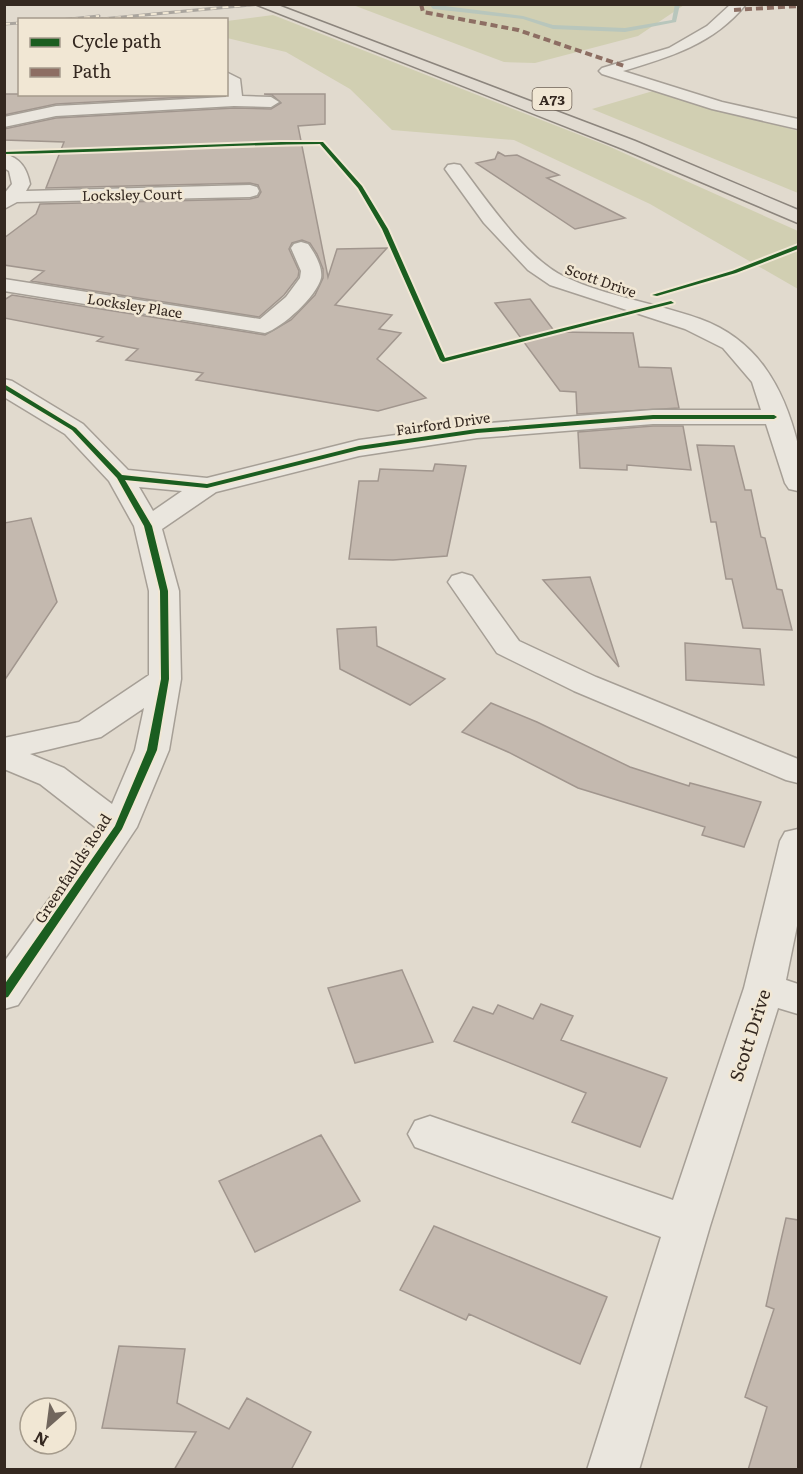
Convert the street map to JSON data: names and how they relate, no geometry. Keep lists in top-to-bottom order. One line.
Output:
{"streets":{"main road":["A73"],"street":["Locksley Court","Scott Drive","Locksley Place","Fairford Drive","Greenfaulds Road"]},"crossings":[["Scott Drive","Fairford Drive"],["Fairford Drive","Greenfaulds Road"]],"legend":["Cycle path","Path"],"north":"bottom left"}
